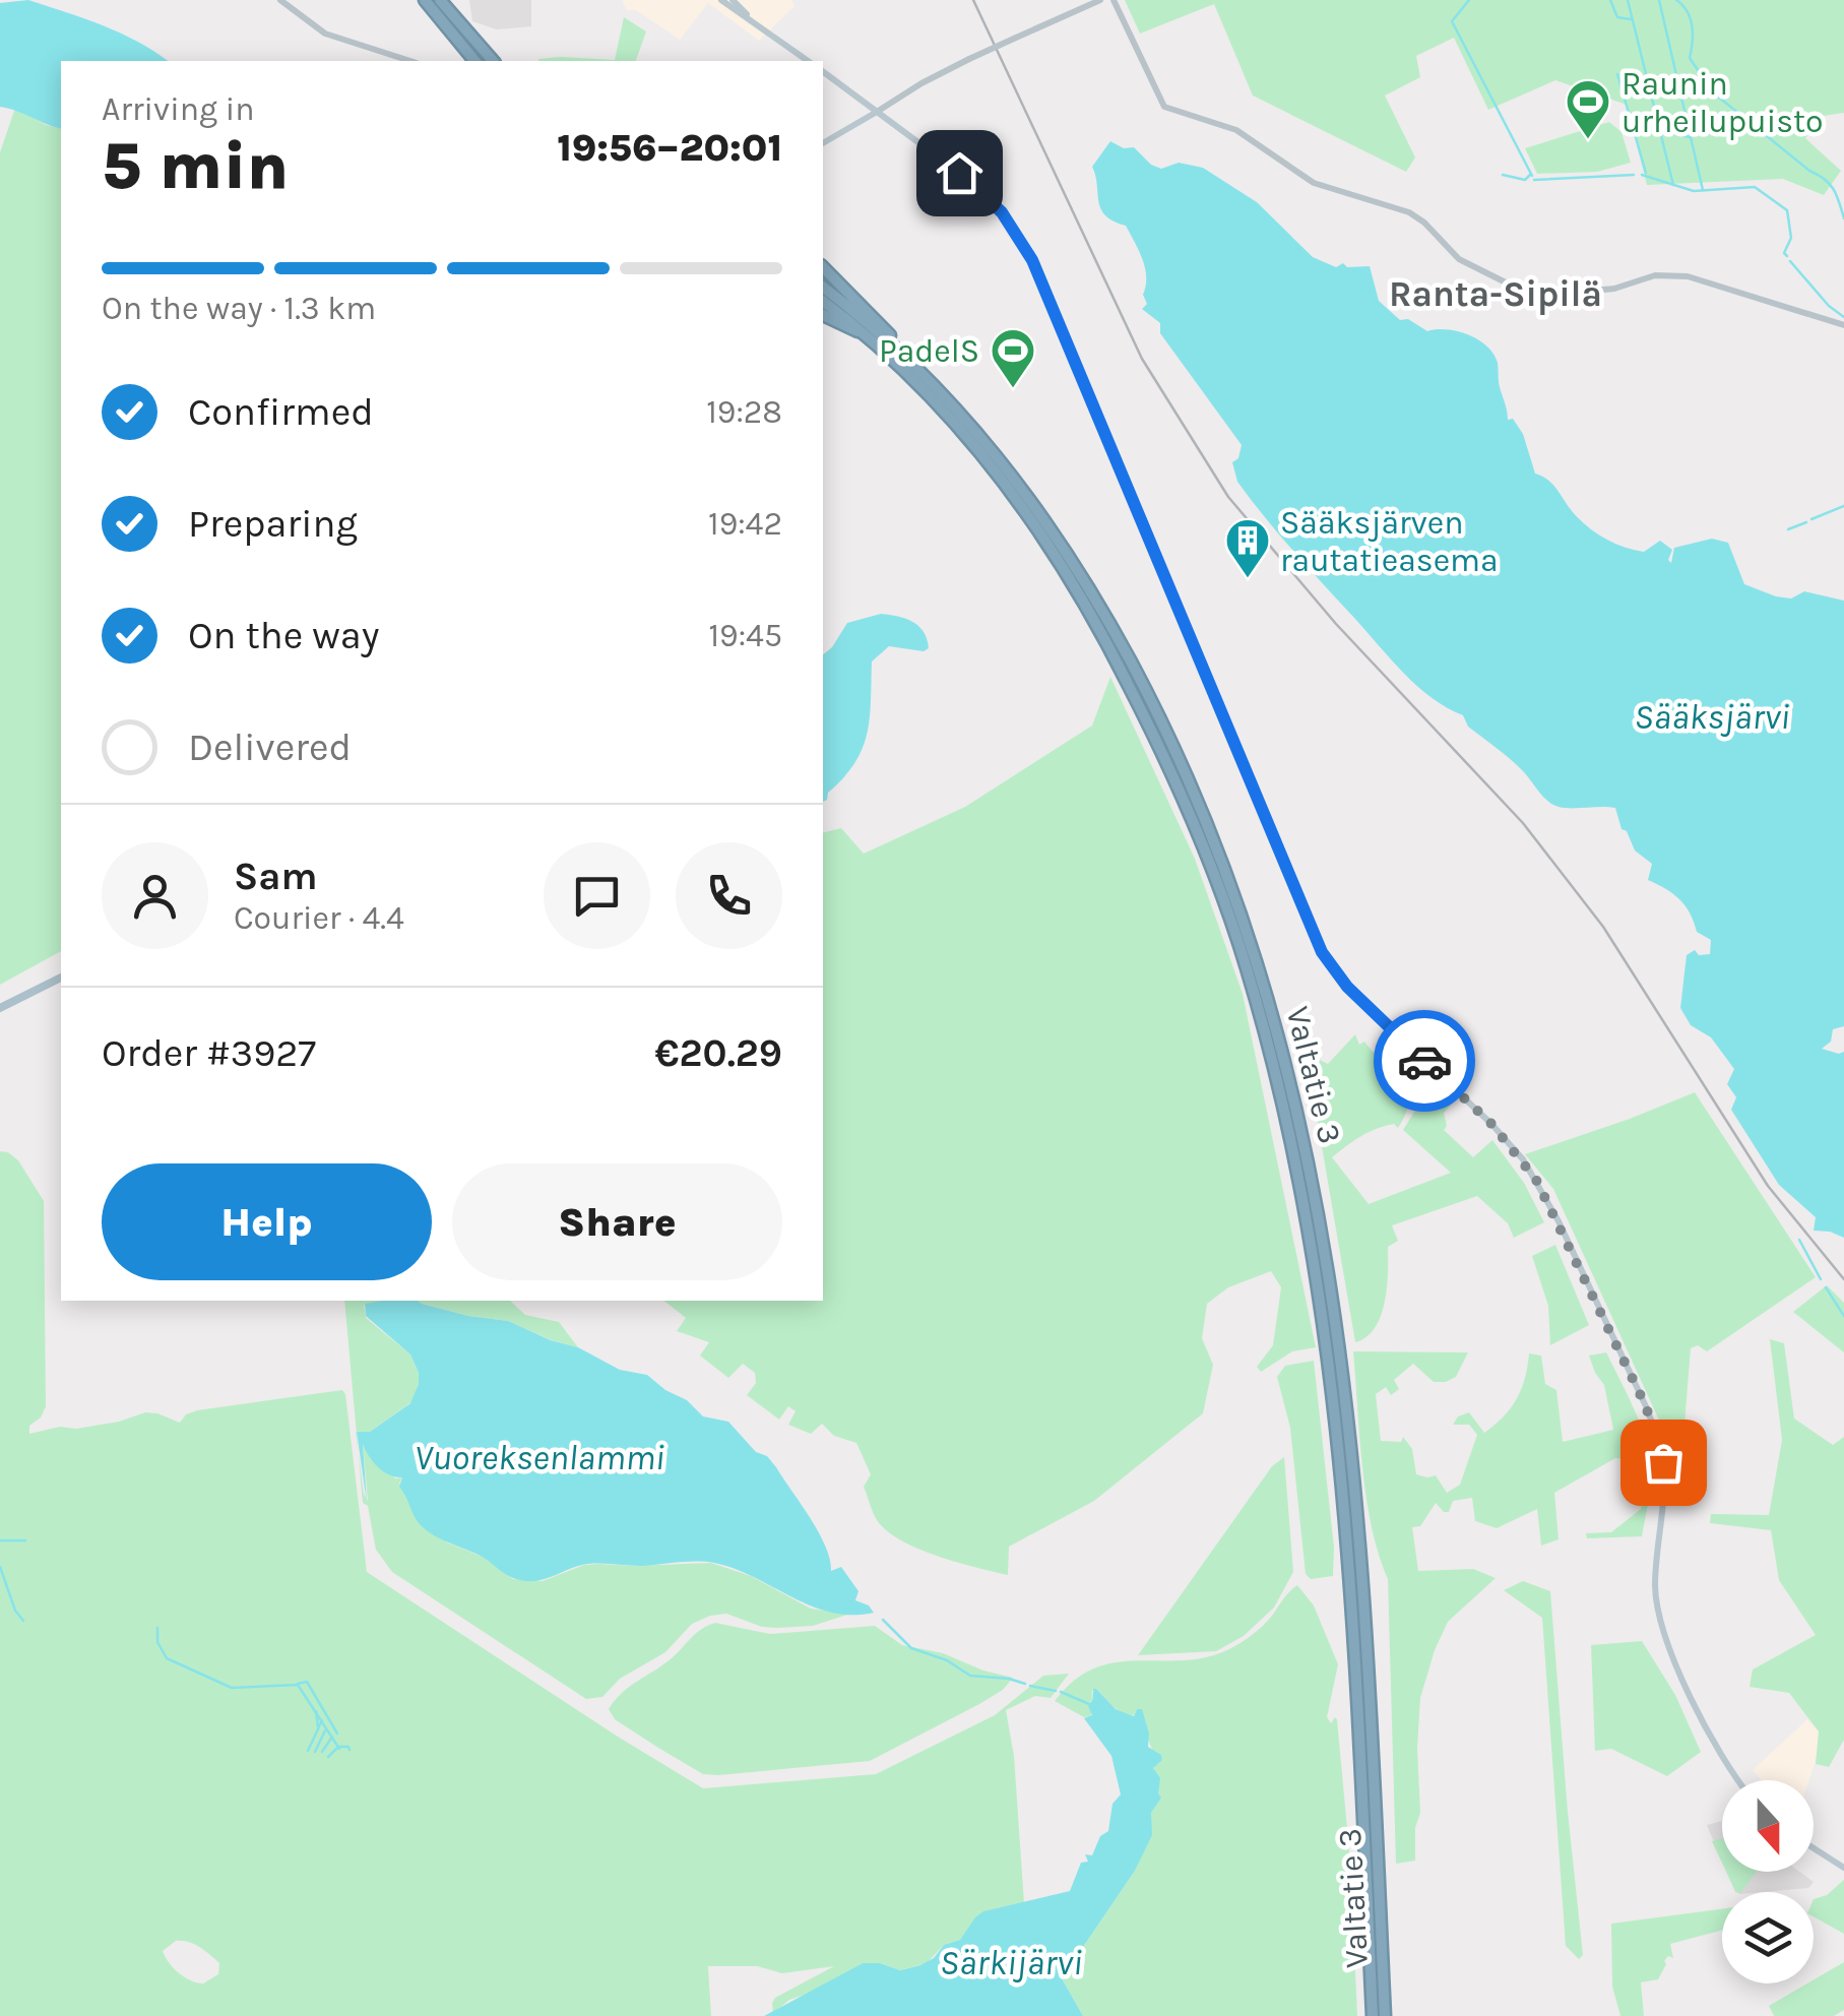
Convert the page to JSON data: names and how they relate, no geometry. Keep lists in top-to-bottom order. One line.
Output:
{"streets":{"highway":["Valtatie 3"]},"districts":["Ranta-Sipilä"],"water":["Sääksjärvi","Vuoreksenlammi","Särkijärvi"],"places":{"sports":["Raunin urheilupuisto","PadelS"],"building":["Sääksjärven rautatieasema"]},"north":"bottom","page":{"heading":["5 min","Arriving in","19:56–20:01"],"panel":["Sam","Courier · 4.4","Order #3927","€20.29"],"bar":"On the way · 1.3 km","list":[["Confirmed","19:28"],["Preparing","19:42"],["On the way","19:45"],"Delivered"],"buttons":["Help","Share"]}}
